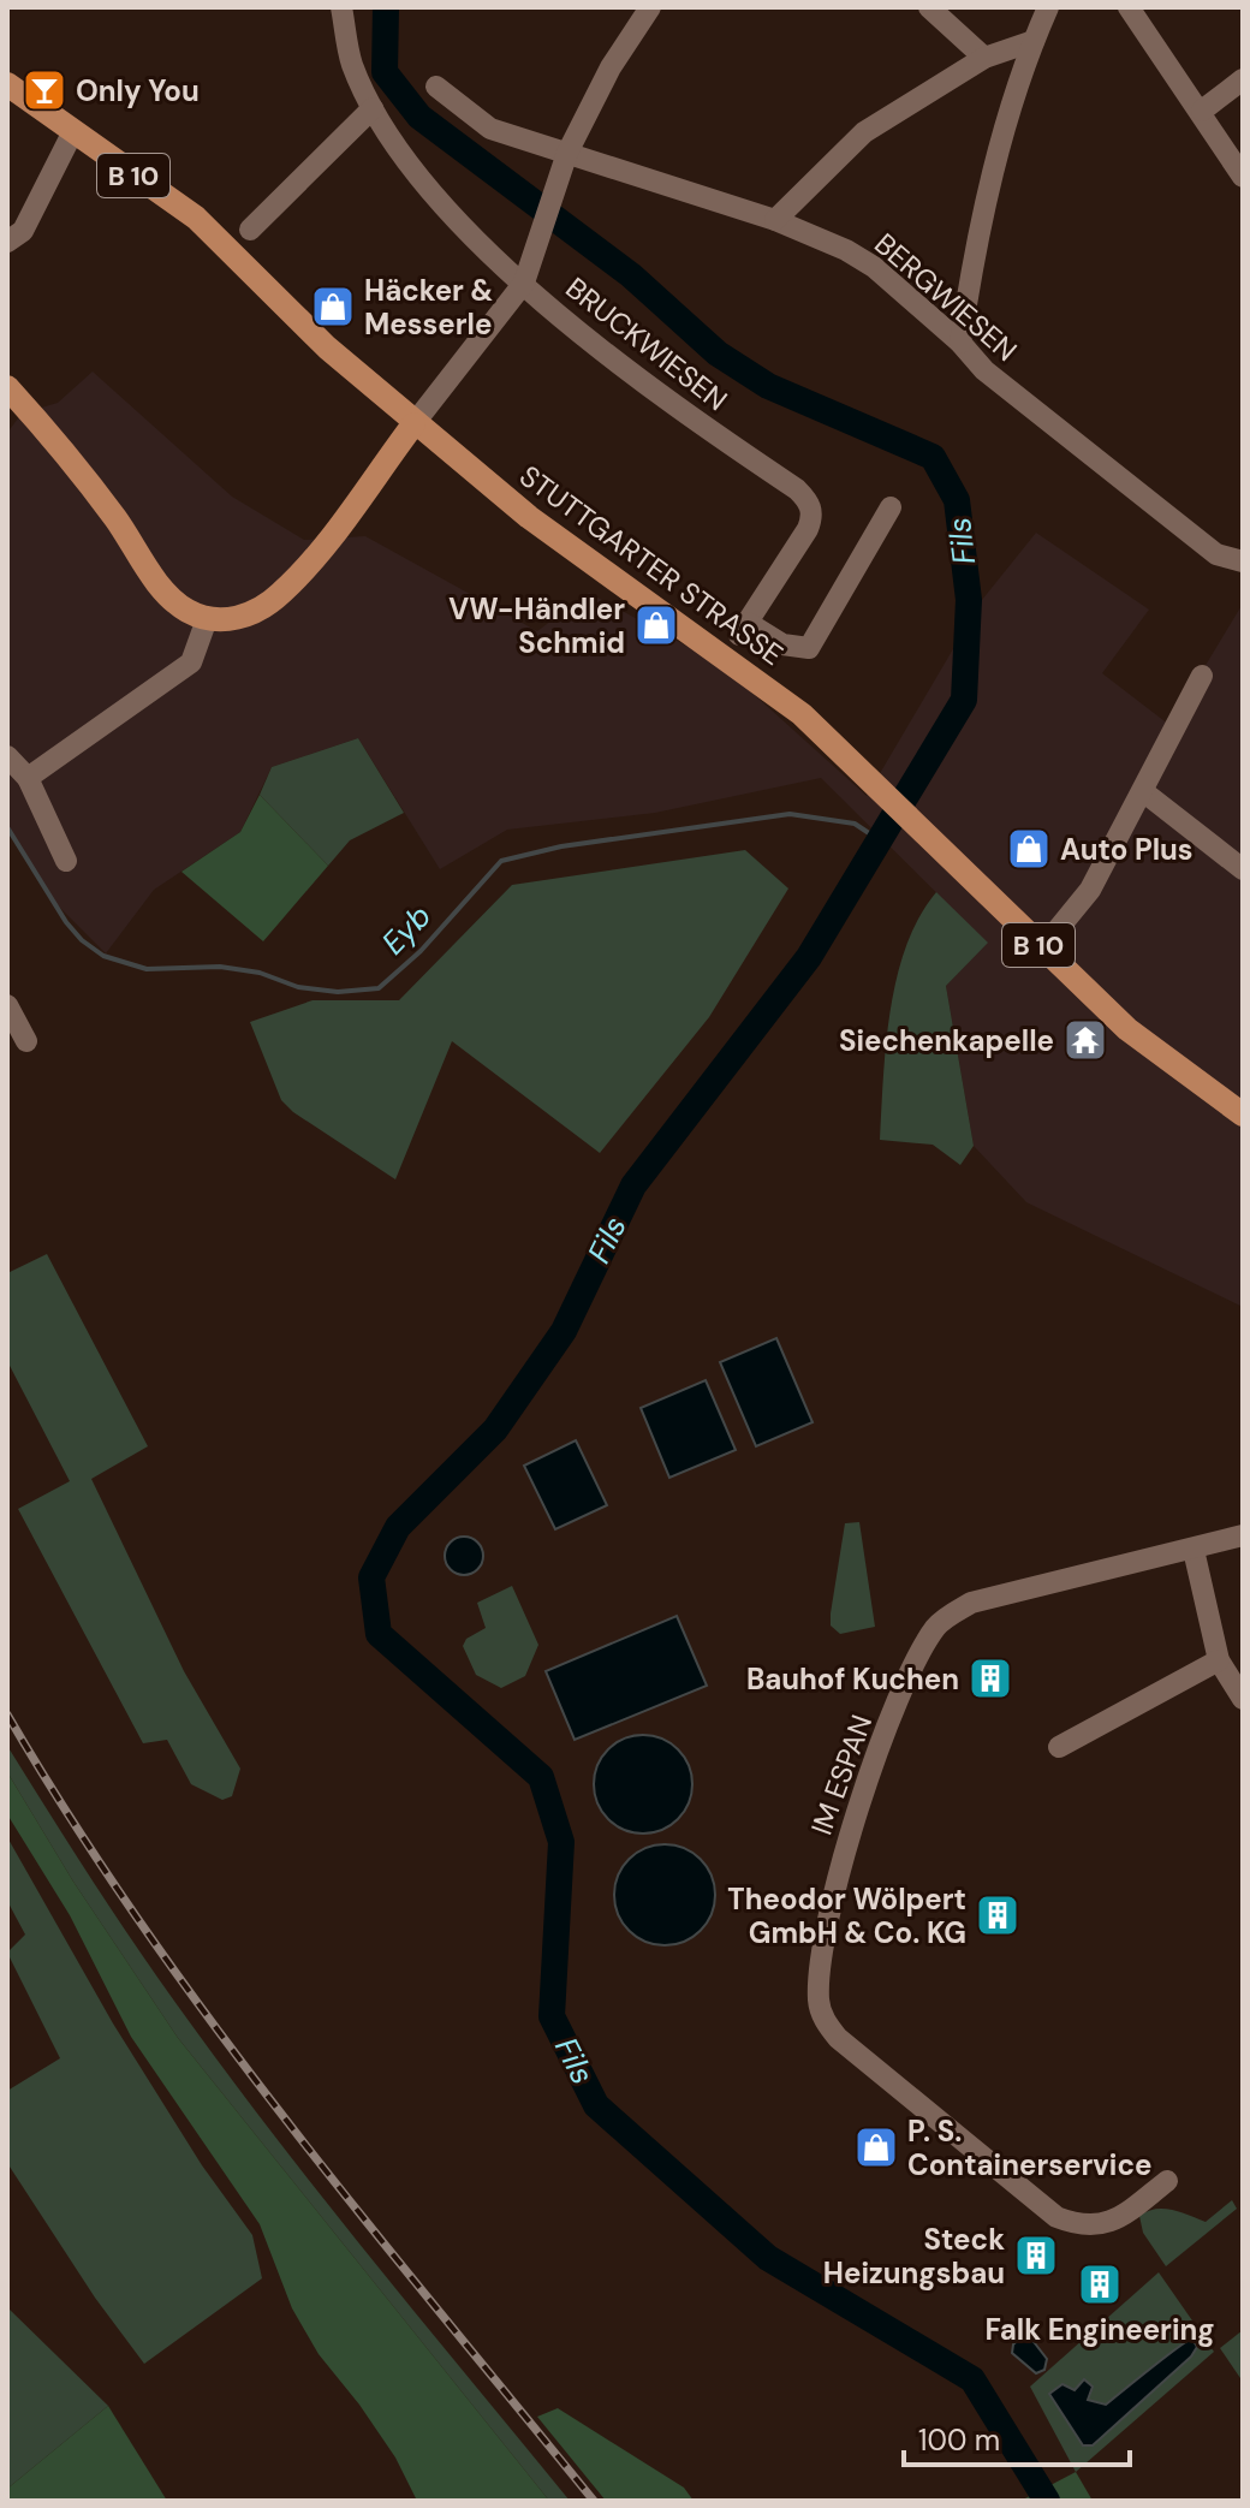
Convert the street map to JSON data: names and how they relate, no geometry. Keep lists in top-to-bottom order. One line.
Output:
{"streets":{"main road":["B 10","STUTTGARTER STRASSE"],"street":["BERGWIESEN","BRUCKWIESEN","IM ESPAN"]},"water":["Fils","Eyb"],"places":{"bar":["Only You"],"shop":["Häcker & Messerle","VW-Händler Schmid","Auto Plus","P. S. Containerservice"],"temple":["Siechenkapelle"],"building":["Bauhof Kuchen","Theodor Wölpert GmbH & Co. KG","Steck Heizungsbau","Falk Engineering"]},"scale_bar":"100 m"}
